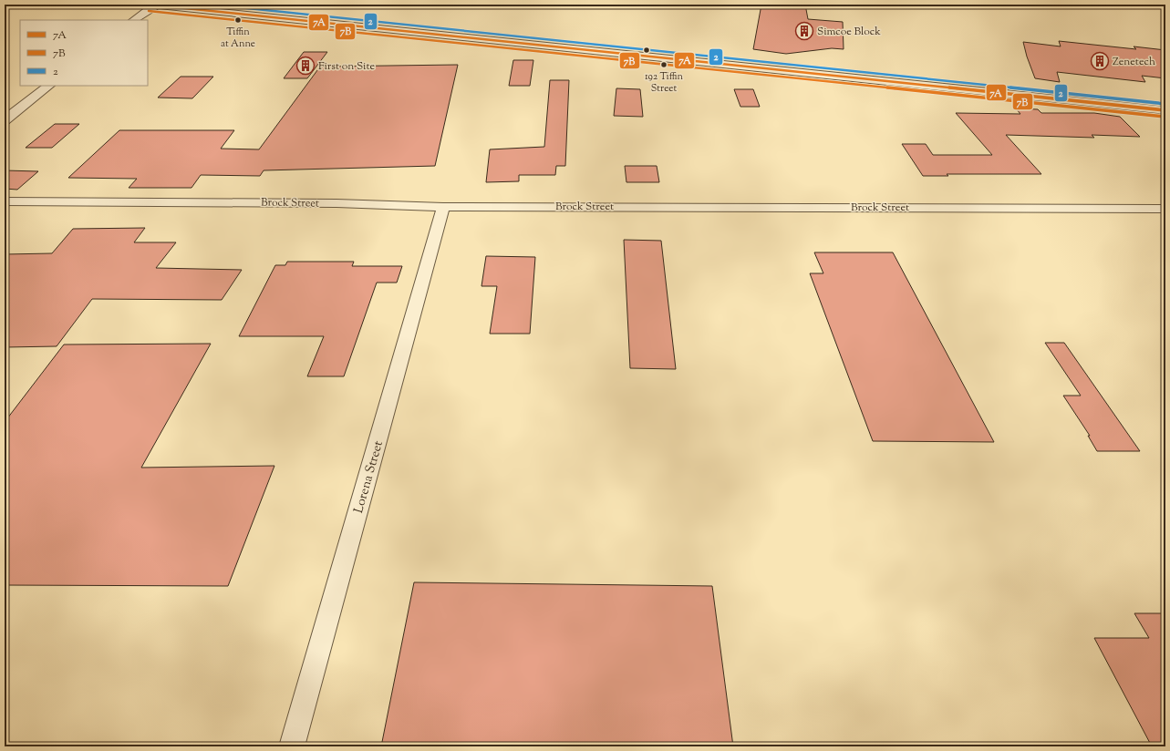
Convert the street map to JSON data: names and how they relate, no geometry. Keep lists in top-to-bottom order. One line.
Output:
{"streets":{"street":["Brock Street","Lorena Street"]},"crossings":[["Brock Street","Lorena Street"]],"places":{"other":["Tiffin at Anne","192 Tiffin Street"],"building":["Simcoe Block","Zenetech","First on Site"]},"lines":["transit line 7A","transit line 2","transit line 7B"],"legend":["7A","7B","2"]}
